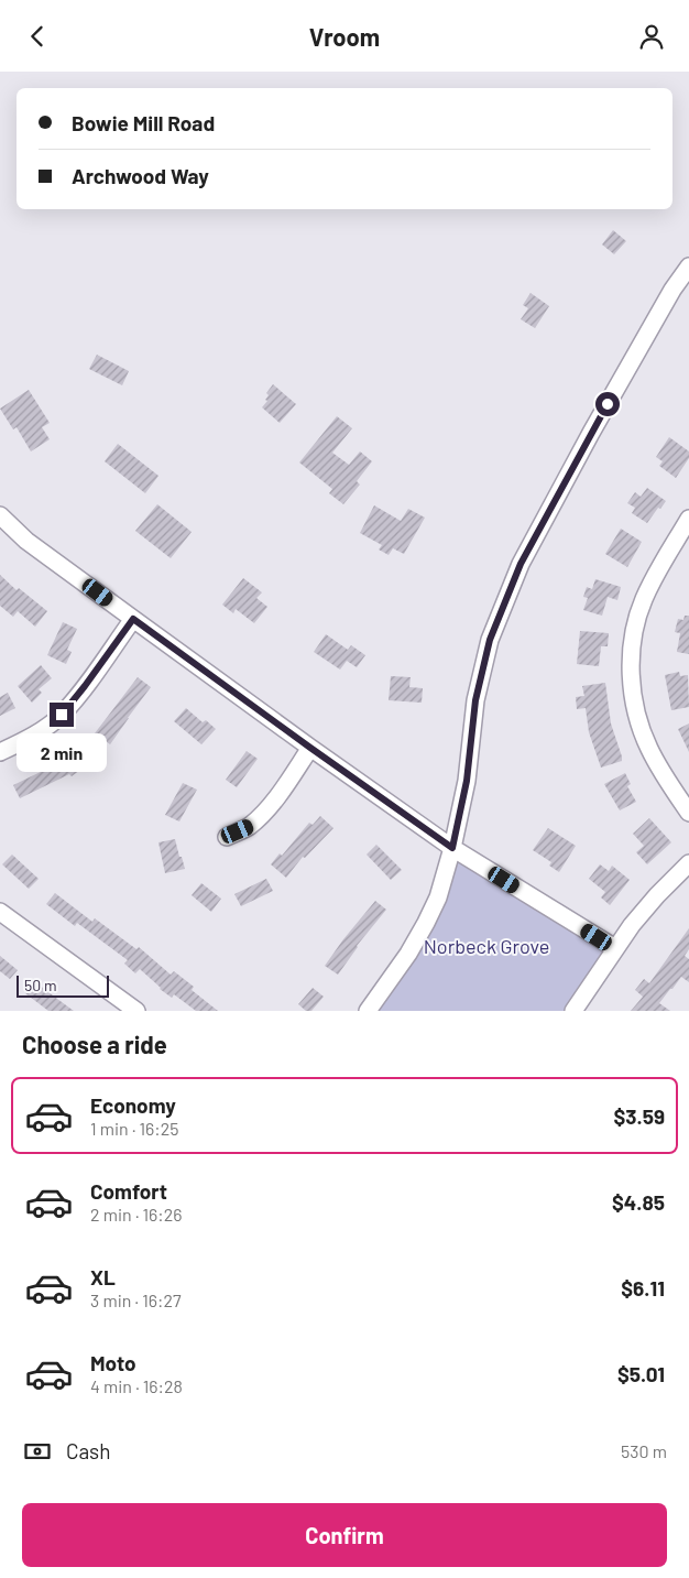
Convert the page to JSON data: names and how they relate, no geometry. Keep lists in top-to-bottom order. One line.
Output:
{"parks":["Norbeck Grove"],"scale_bar":"50 m","page":{"header":"Vroom","banner":["Bowie Mill Road","Archwood Way"],"bubble":"2 min","scale":"50 m","heading":"Choose a ride","list":[{"name":"Economy","note":"1 min · 16:25","value":"$3.59"},{"name":"Comfort","note":"2 min · 16:26","value":"$4.85"},{"name":"XL","note":"3 min · 16:27","value":"$6.11"},{"name":"Moto","note":"4 min · 16:28","value":"$5.01"}],"pay":["Cash","530 m"],"buttons":"Confirm"}}
